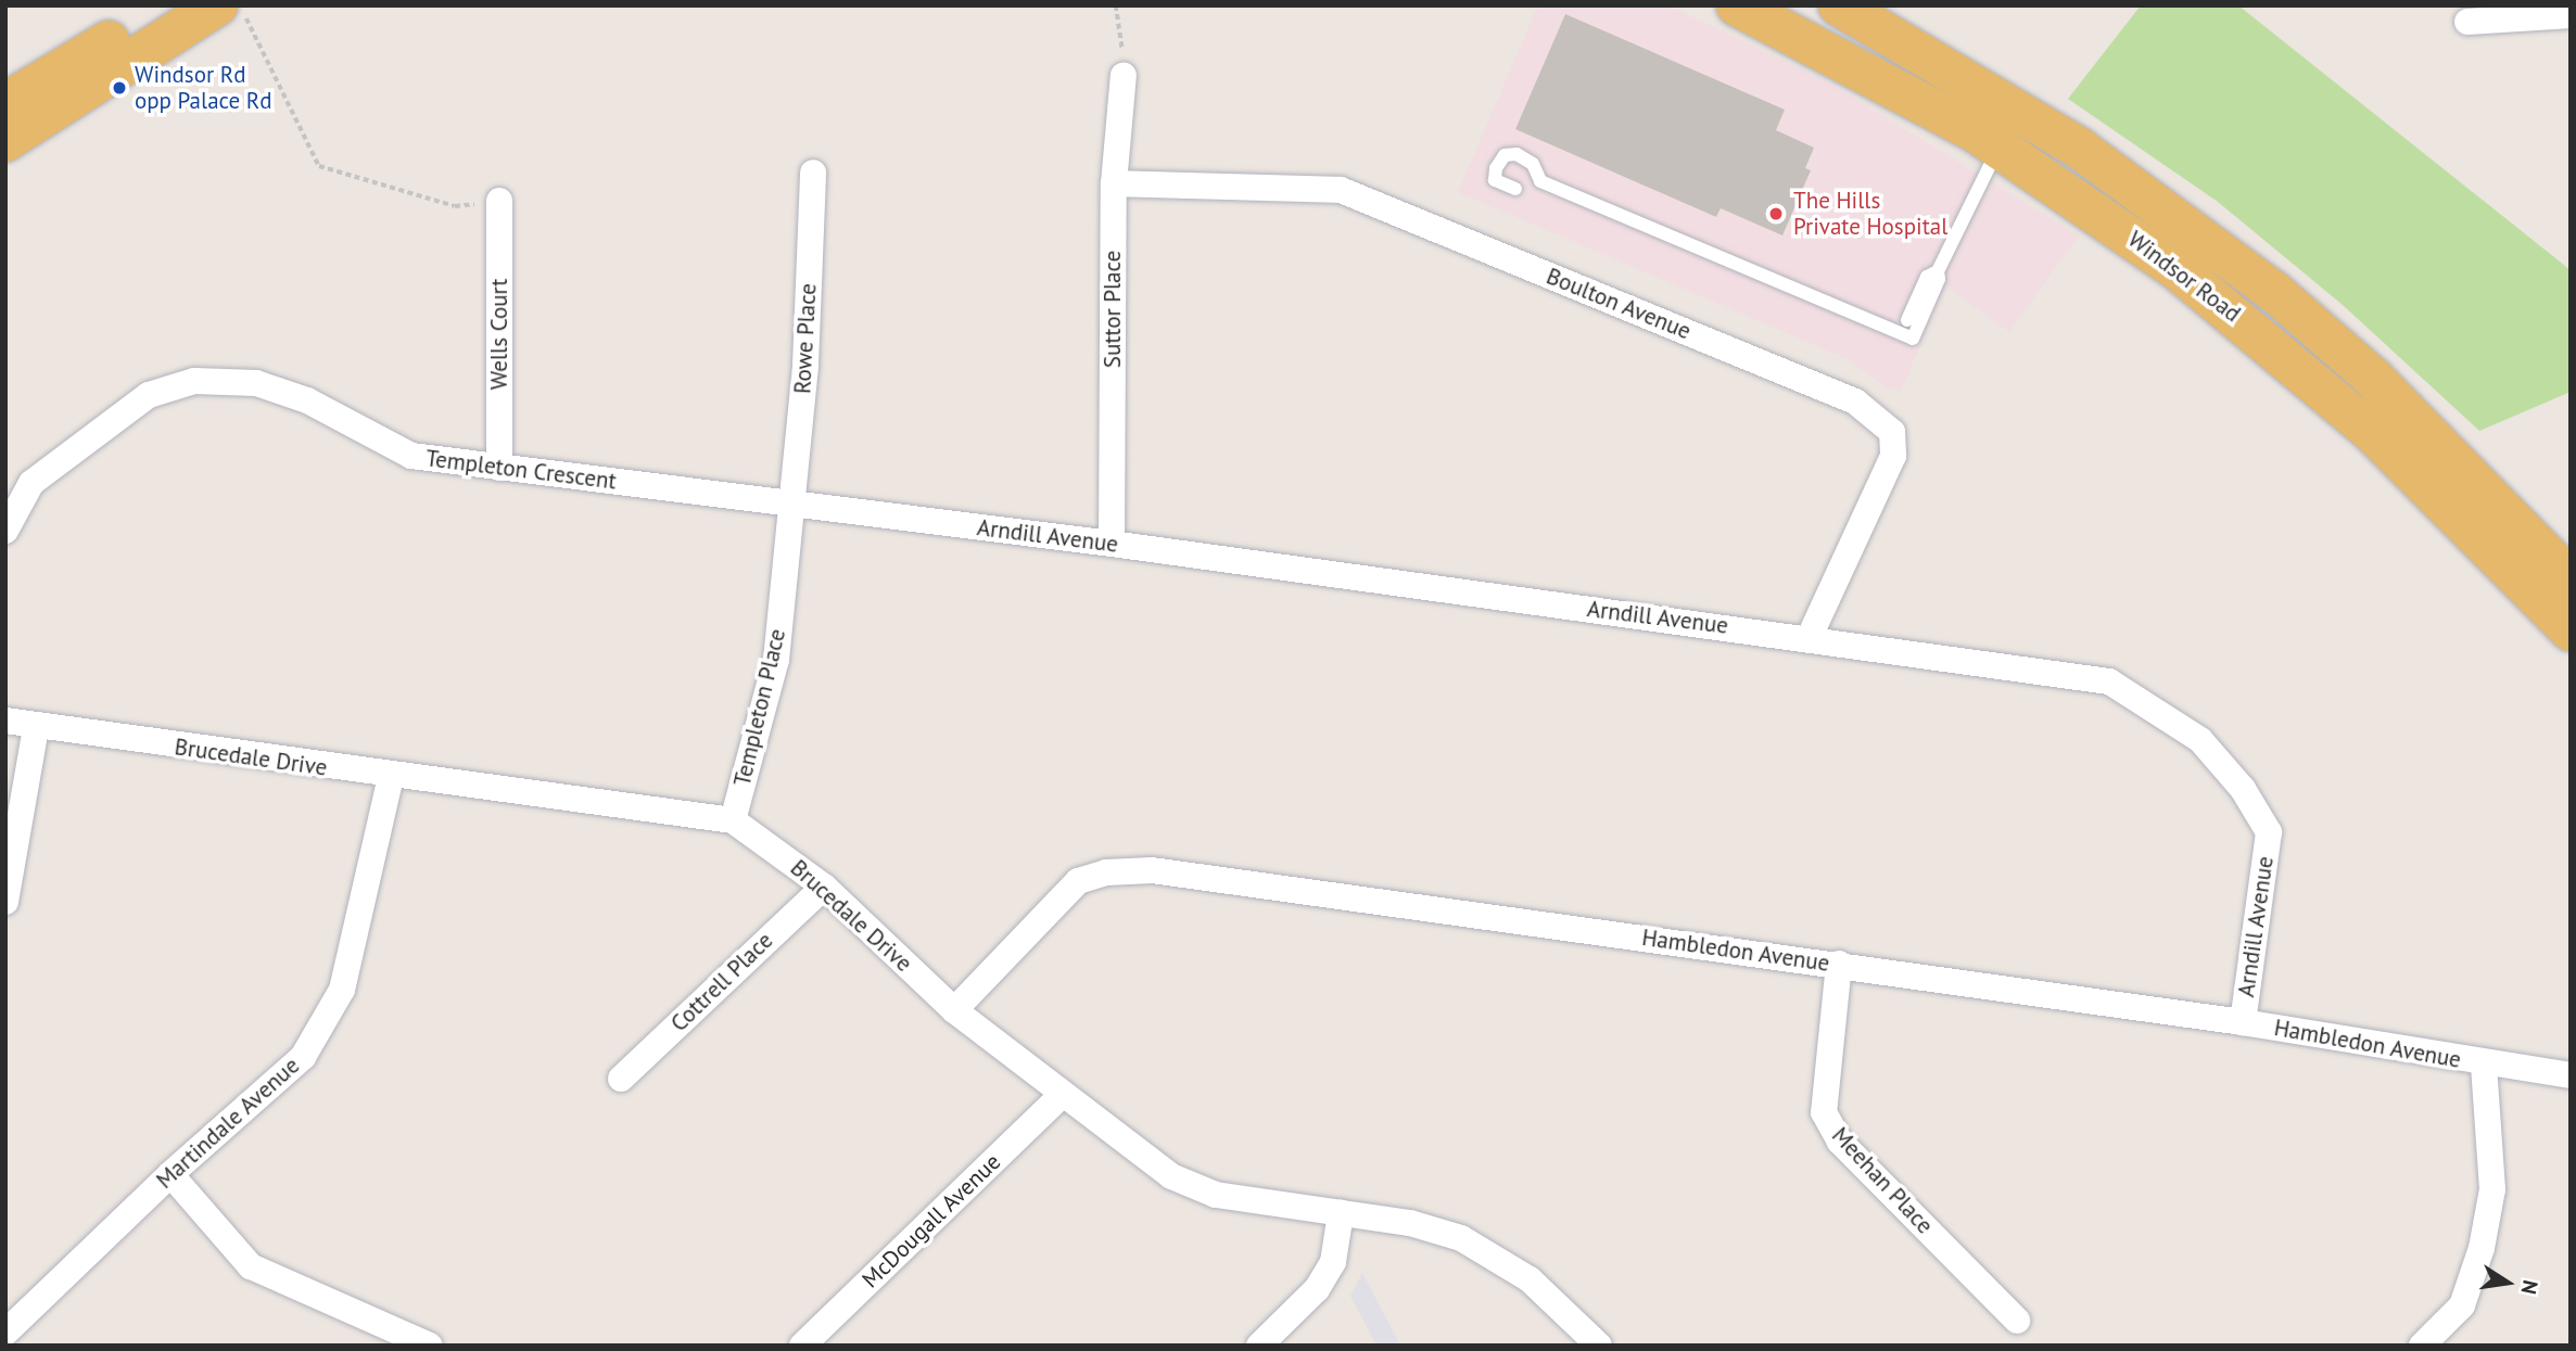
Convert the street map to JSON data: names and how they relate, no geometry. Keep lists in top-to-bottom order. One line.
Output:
{"streets":{"main road":["Windsor Road"],"street":["Boulton Avenue","Suttor Place","Wells Court","Rowe Place","Templeton Crescent","Arndill Avenue","Templeton Place","Brucedale Drive","Hambledon Avenue","Cottrell Place","Martindale Avenue","Meehan Place","McDougall Avenue"]},"crossings":[["Boulton Avenue","Suttor Place"],["Boulton Avenue","Arndill Avenue"],["Suttor Place","Arndill Avenue"],["Wells Court","Templeton Crescent"],["Rowe Place","Templeton Crescent"],["Rowe Place","Arndill Avenue"],["Rowe Place","Templeton Place"],["Templeton Crescent","Arndill Avenue"],["Templeton Crescent","Templeton Place"],["Arndill Avenue","Templeton Place"],["Arndill Avenue","Hambledon Avenue"],["Templeton Place","Brucedale Drive"],["Brucedale Drive","Hambledon Avenue"],["Brucedale Drive","Cottrell Place"],["Brucedale Drive","Martindale Avenue"],["Brucedale Drive","McDougall Avenue"],["Hambledon Avenue","Meehan Place"]],"places":["Windsor Rd opp Palace Rd","The Hills Private Hospital"],"north":"right"}
